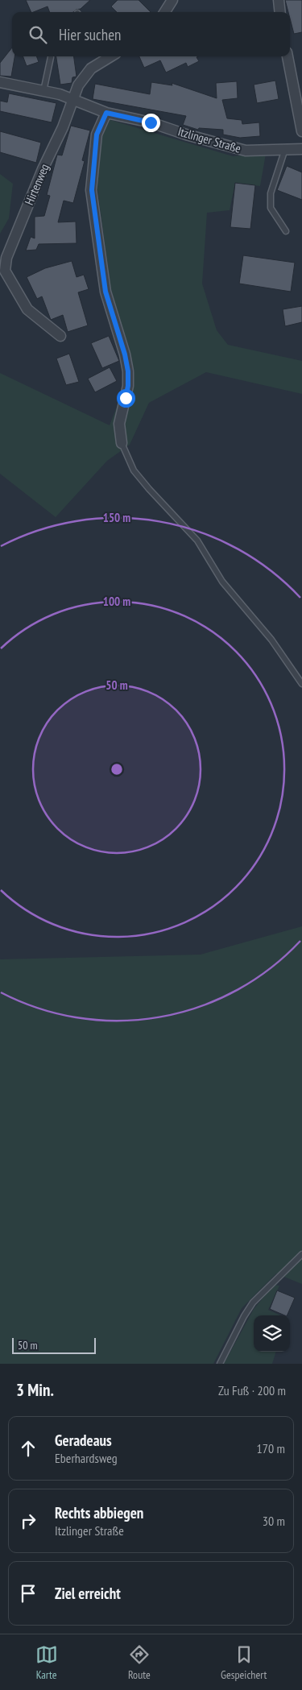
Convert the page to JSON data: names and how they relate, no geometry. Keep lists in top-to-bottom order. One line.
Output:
{"streets":{"street":["Itzlinger Straße","Hirtenweg"]},"crossings":[["Itzlinger Straße","Hirtenweg"]],"scale_bar":"50 m","page":{"search":"Hier suchen","scale":"50 m","heading":["3 Min.","Zu Fuß · 200 m"],"list":[["Geradeaus","Eberhardsweg","170 m"],["Rechts abbiegen","Itzlinger Straße","30 m"],"Ziel erreicht"],"nav":["Karte","Route","Gespeichert"]},"rings":["150 m","100 m","50 m"]}
